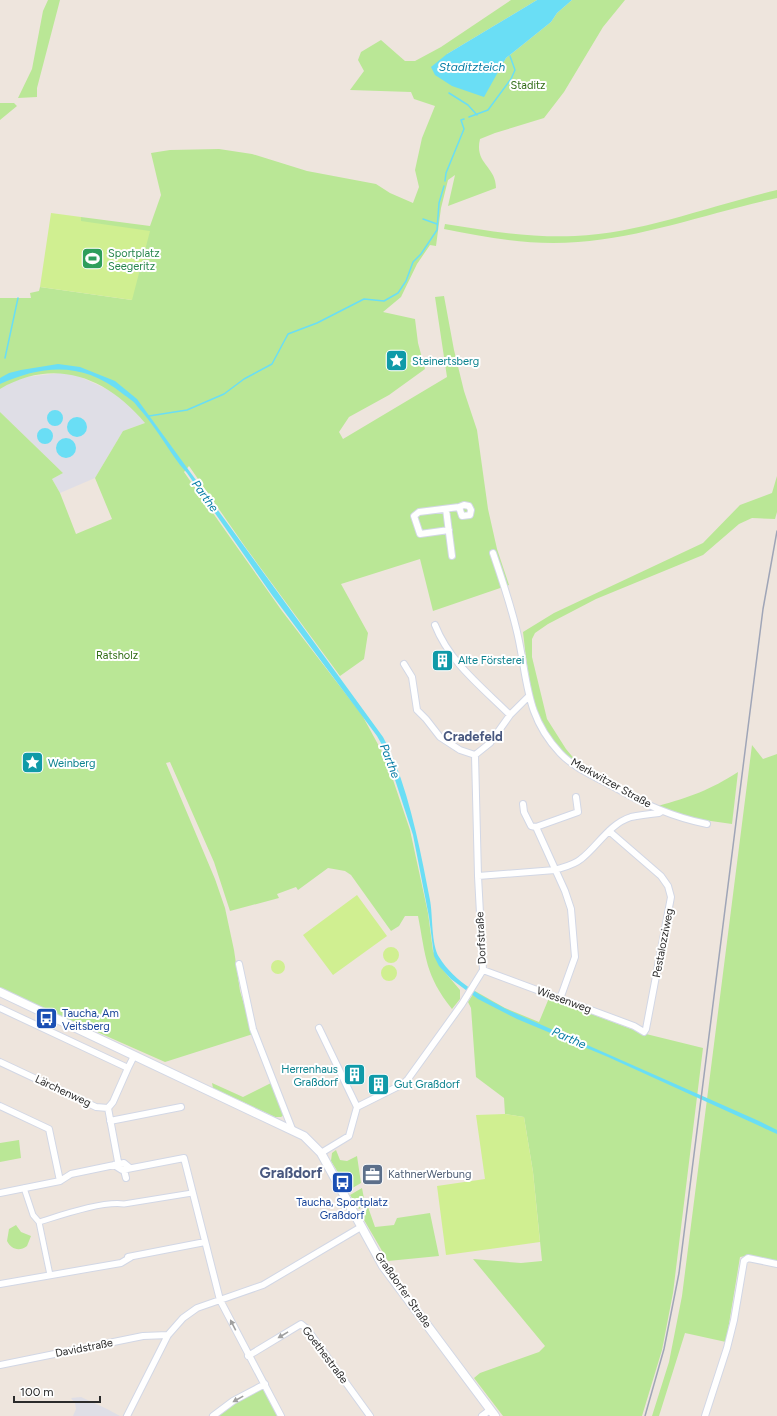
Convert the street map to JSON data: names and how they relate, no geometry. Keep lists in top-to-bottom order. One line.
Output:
{"streets":{"street":["Merkwitzer Straße","Dorfstraße","Pestalozziweg","Wiesenweg","Lärchenweg","Graßdorfer Straße","Davidstraße","Goethestraße"]},"crossings":[["Dorfstraße","Wiesenweg"],["Pestalozziweg","Wiesenweg"]],"districts":["Cradefeld","Graßdorf"],"water":["Staditzteich","Parthe"],"parks":["Staditz","Ratsholz"],"places":{"sports":["Sportplatz Seegeritz"],"place":["Steinertsberg","Weinberg"],"building":["Alte Försterei","Herrenhaus Graßdorf","Gut Graßdorf"],"bus stop":["Taucha, Am Veitsberg","Taucha, Sportplatz Graßdorf"],"office":["KathnerWerbung"]},"scale_bar":"100 m"}
